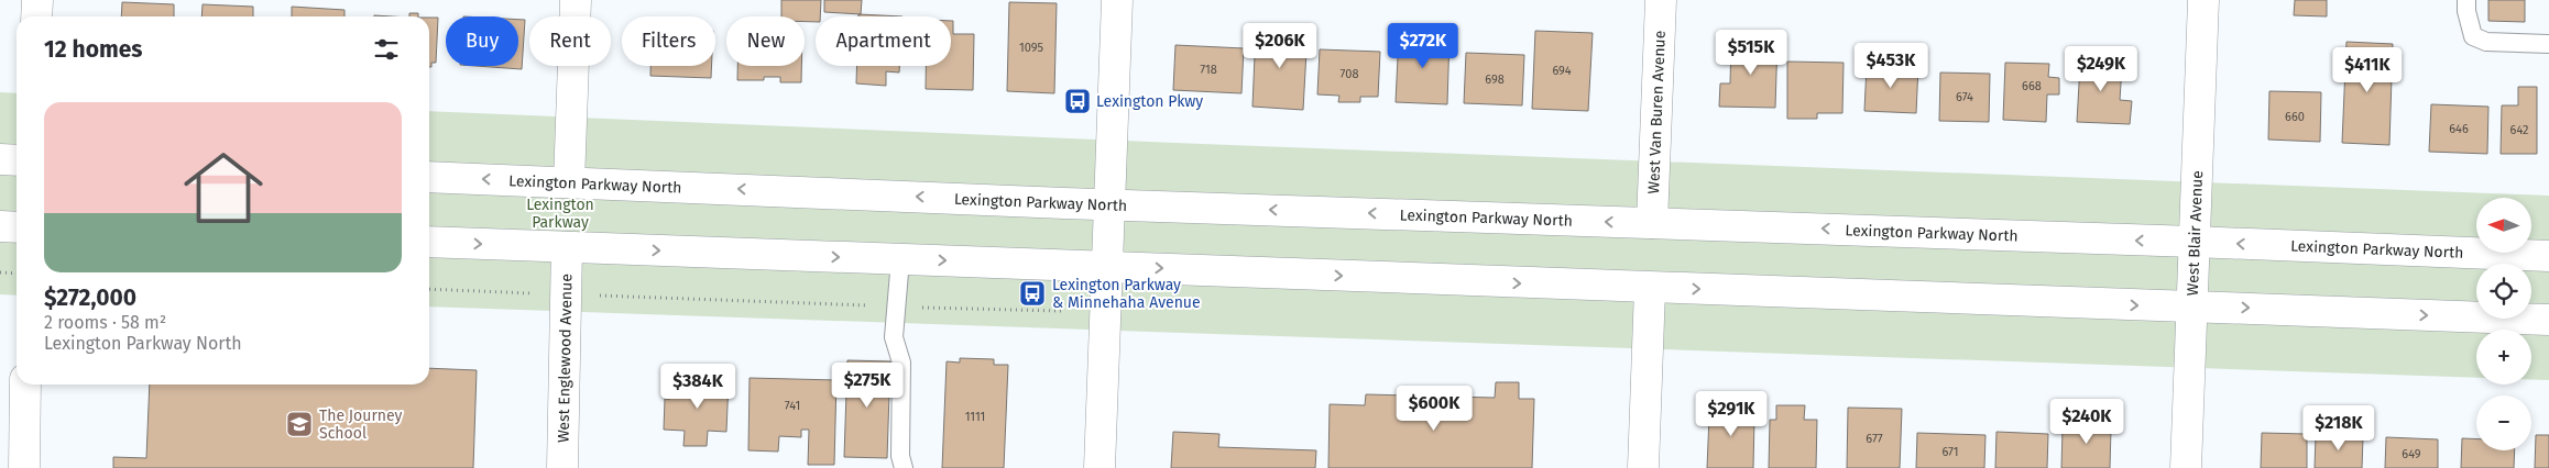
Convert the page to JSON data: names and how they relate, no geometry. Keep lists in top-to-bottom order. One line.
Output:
{"streets":{"main road":["West Van Buren Avenue","Lexington Parkway North","West Blair Avenue","West Englewood Avenue"]},"crossings":[["West Van Buren Avenue","Lexington Parkway North"],["Lexington Parkway North","West Blair Avenue"]],"parks":["Lexington Parkway"],"places":{"bus stop":["Lexington Pkwy","Lexington Parkway & Minnehaha Avenue"],"school or university":["The Journey School"]},"house_numbers":["1095","718","694","708","698","668","674","660","646","642","741","1111","677","671","649"],"north":"left","page":{"chip":["Buy","Rent","Filters","New","Apartment"],"heading":"12 homes","price":["$206K","$272K","$515K","$453K","$249K","$411K","$275K","$384K","$600K","$291K","$240K","$218K"],"list":[{"name":"$272,000","note":"2 rooms · 58 m² · Lexington Parkway North"}],"map_buttons":["+","−"]}}
